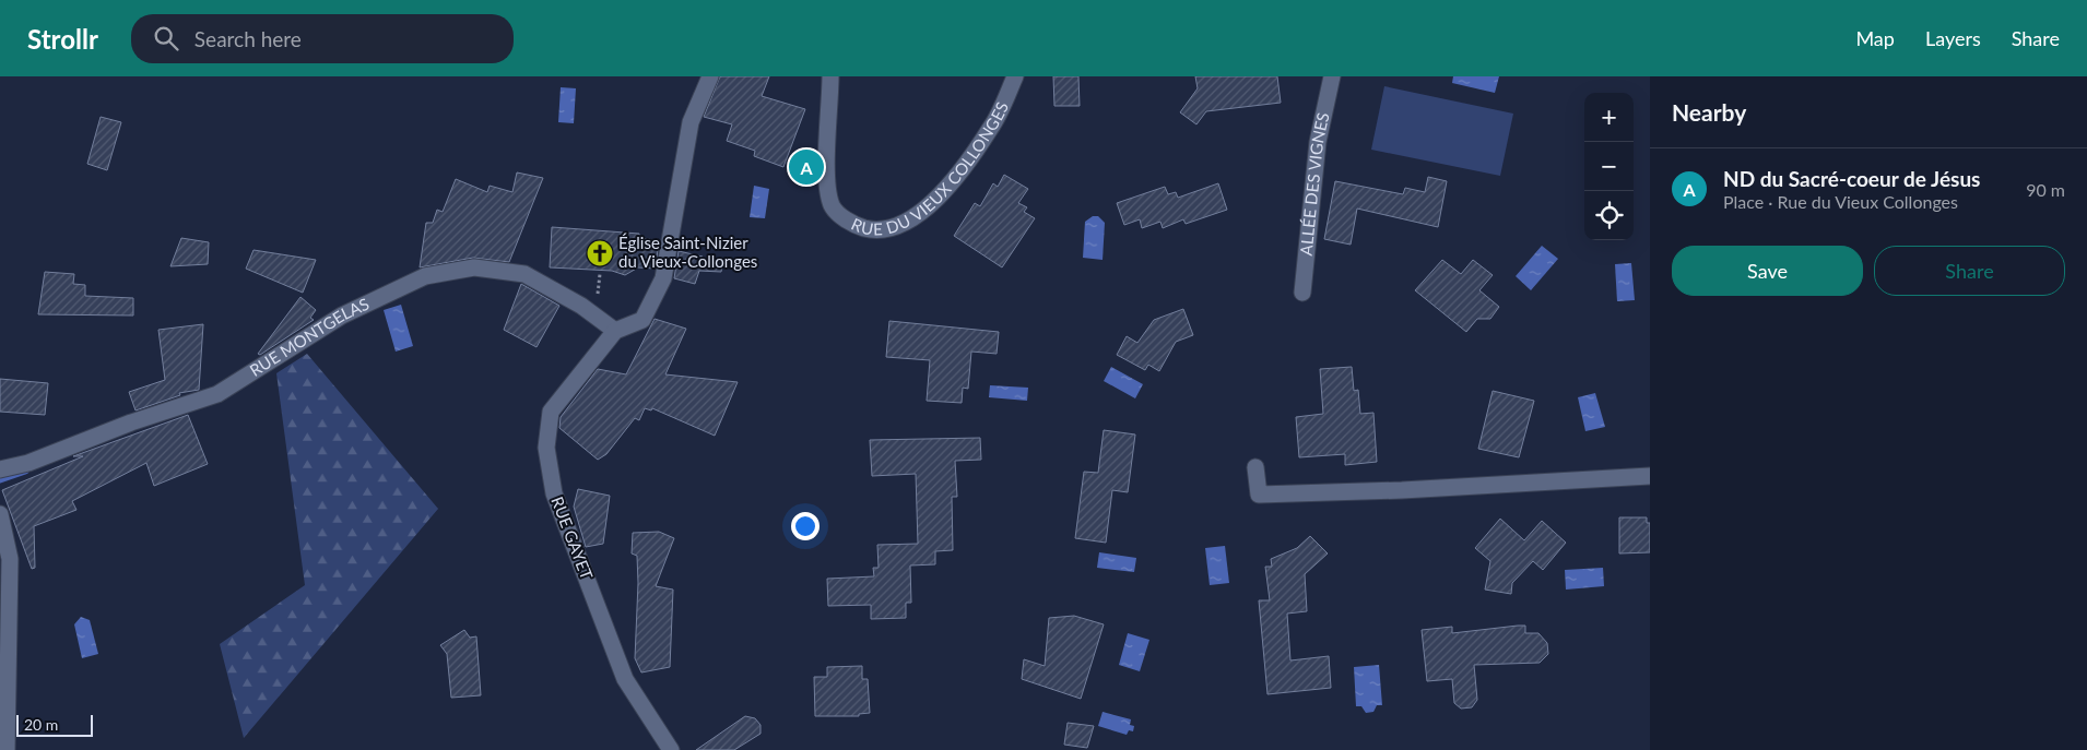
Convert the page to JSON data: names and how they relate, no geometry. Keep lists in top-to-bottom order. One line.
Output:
{"streets":{"street":["RUE DU VIEUX COLLONGES","ALLÉE DES VIGNES","RUE MONTGELAS","RUE GAYET"]},"crossings":[["RUE MONTGELAS","RUE GAYET"]],"places":{"church":["Église Saint-Nizier du Vieux-Collonges"]},"scale_bar":"20 m","page":{"header":"Strollr","search":"Search here","nav":["Map","Layers","Share"],"heading":"Nearby","map_buttons":["+","−"],"pins":"A","list":[{"mark":"A","name":"ND du Sacré-coeur de Jésus","note":"Place · Rue du Vieux Collonges","value":"90 m"}],"buttons":["Save","Share"],"scale":"20 m"}}
